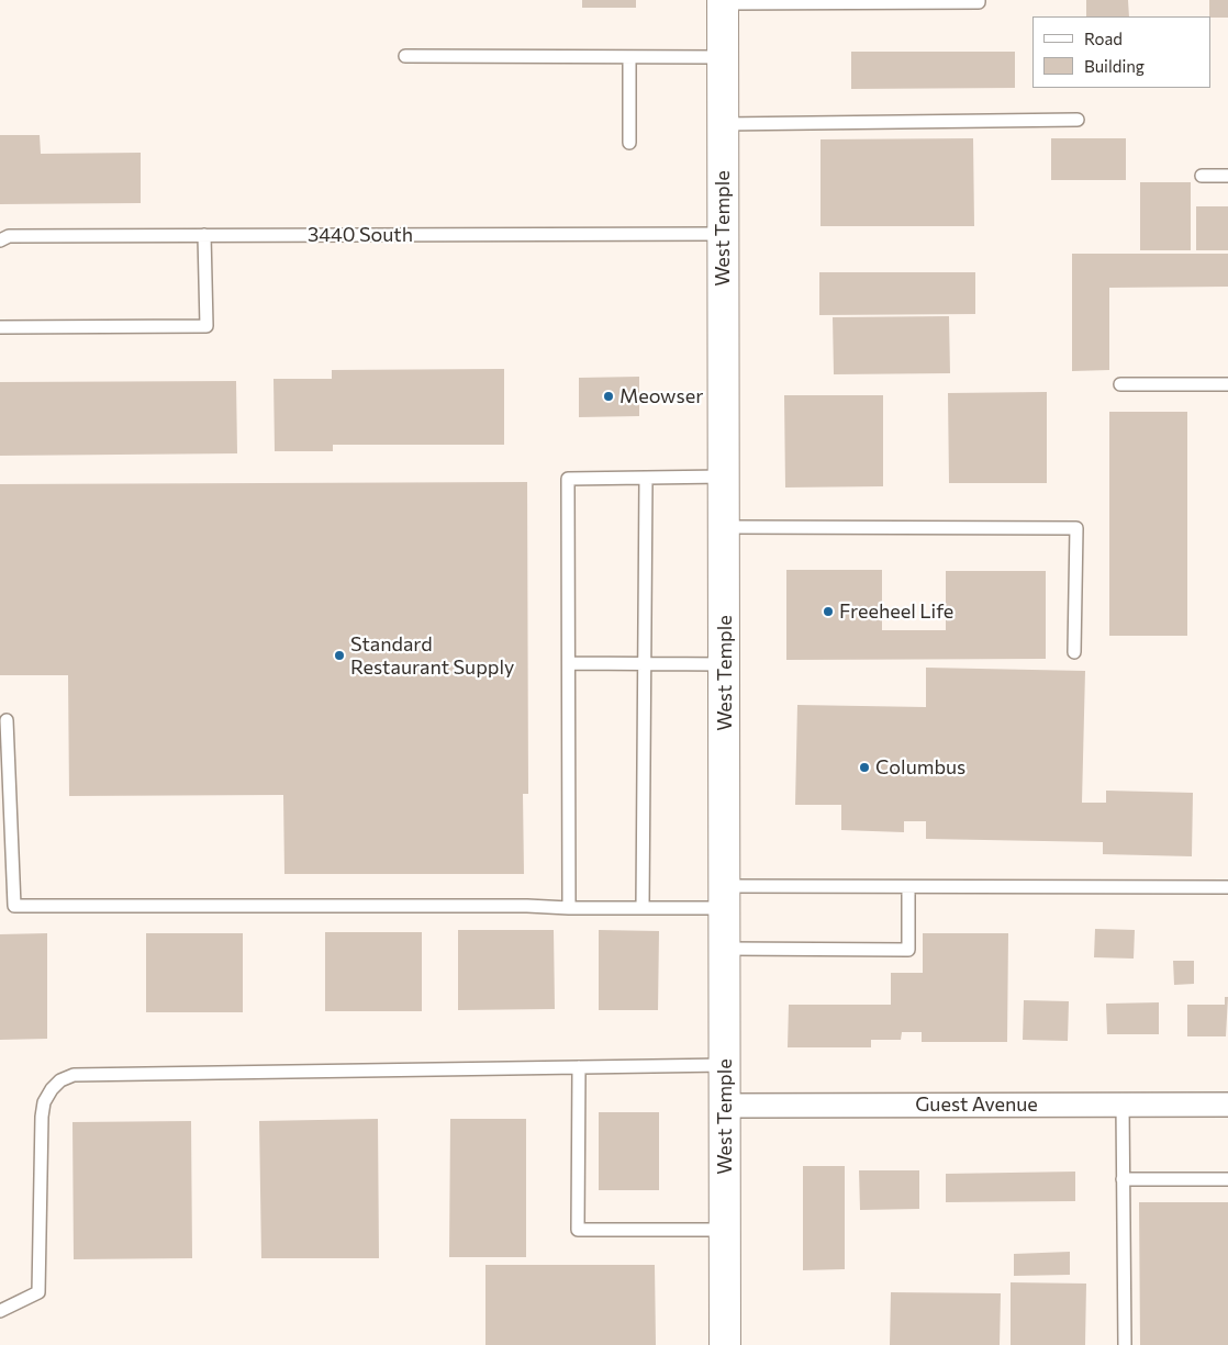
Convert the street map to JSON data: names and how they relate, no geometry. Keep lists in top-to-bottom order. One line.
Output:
{"streets":{"street":["West Temple","Guest Avenue"],"lane":["3440 South"]},"crossings":[["West Temple","3440 South"],["West Temple","Guest Avenue"]],"places":["Meowser","Freeheel Life","Standard Restaurant Supply","Columbus"],"legend":["Road","Building"]}
